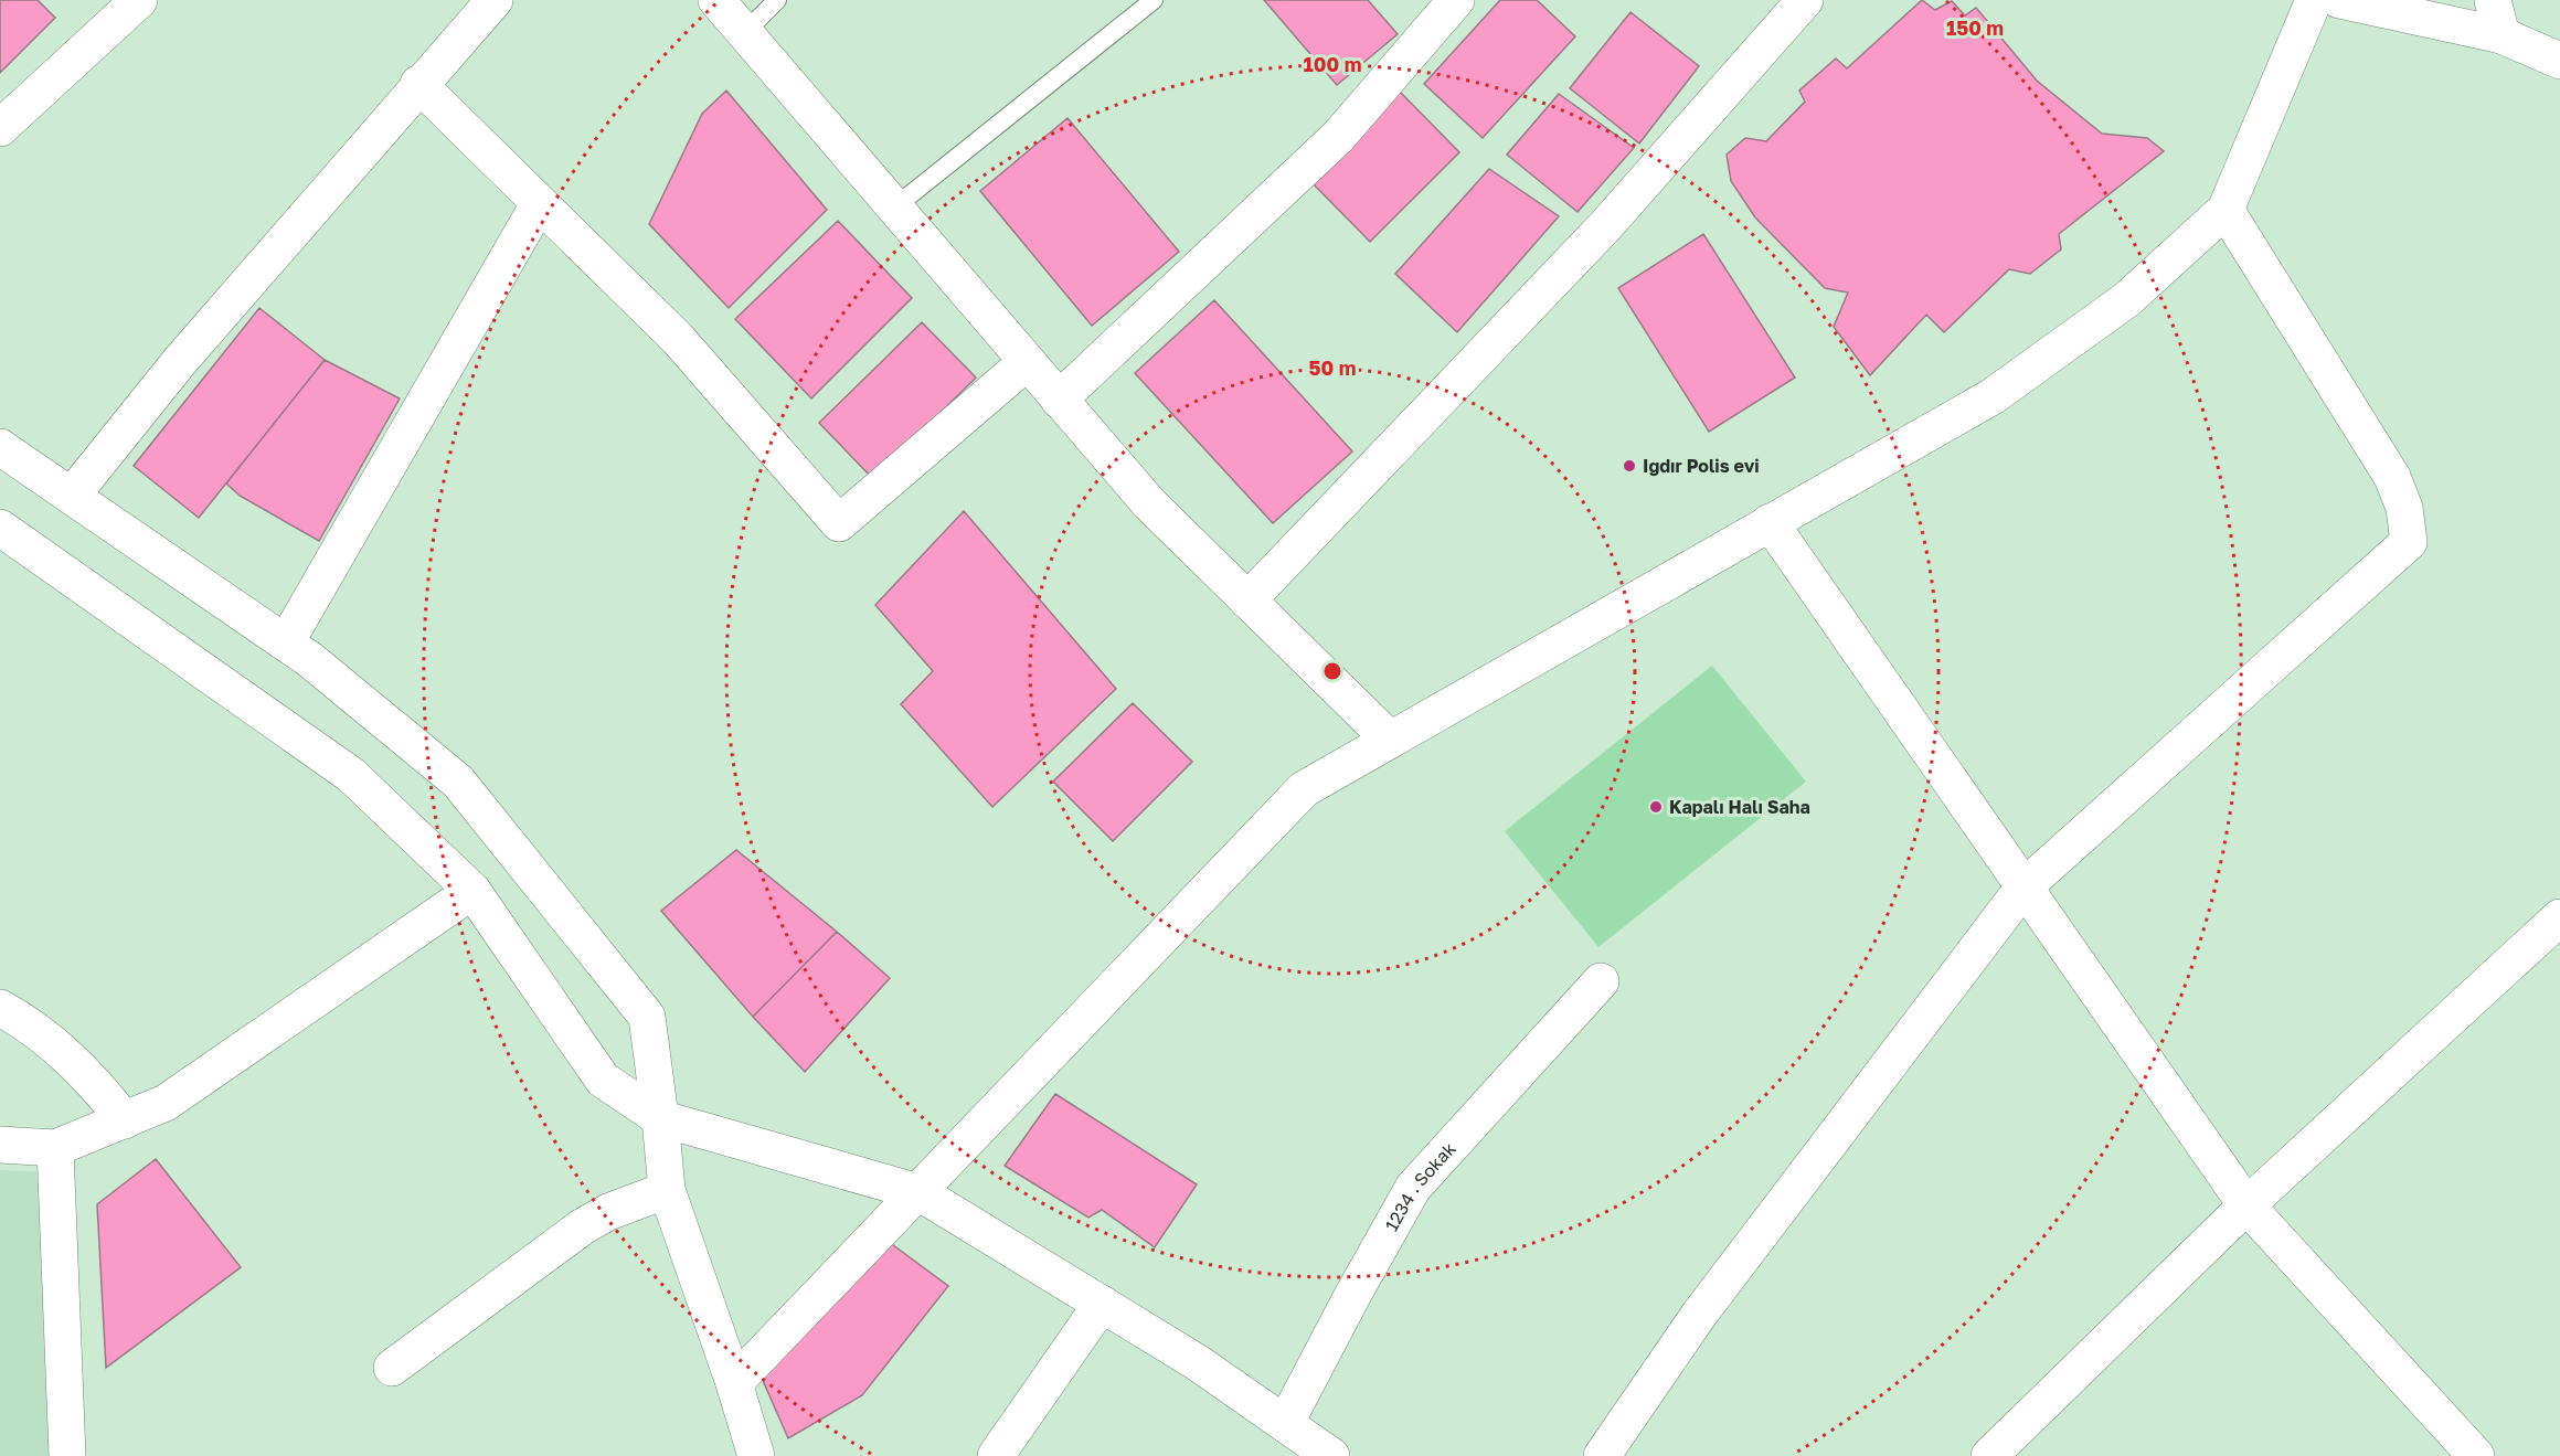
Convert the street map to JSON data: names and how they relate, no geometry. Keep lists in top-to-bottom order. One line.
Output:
{"streets":{"street":["1234 . Sokak"]},"places":["Iğdır Polis evi","Kapalı Halı Saha"],"rings":["150 m","100 m","50 m"]}
